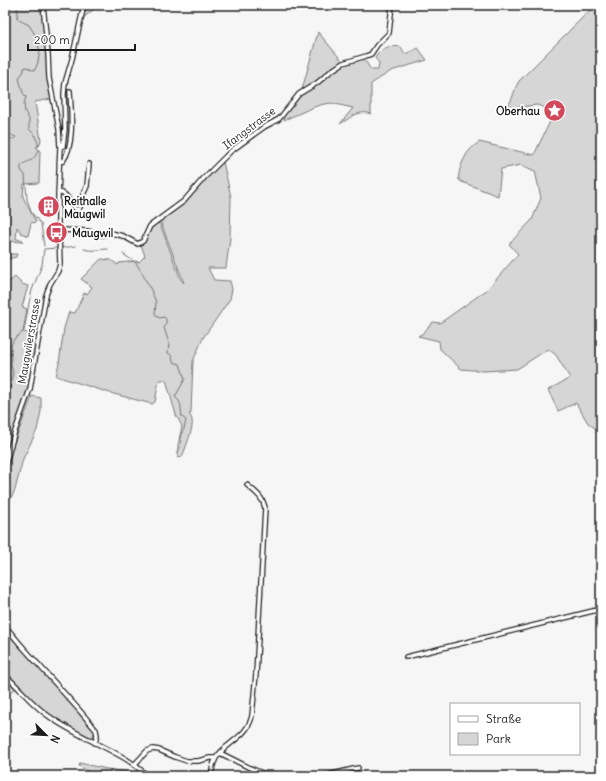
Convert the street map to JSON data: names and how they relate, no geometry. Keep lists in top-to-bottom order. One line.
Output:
{"streets":{"street":["Ifangstrasse","Maugwilerstrasse"]},"crossings":[["Ifangstrasse","Maugwilerstrasse"]],"places":{"place":["Oberhau"],"building":["Reithalle Maugwil"],"bus stop":["Maugwil"]},"legend":["Straße","Park"],"scale_bar":"200 m","north":"bottom right"}
